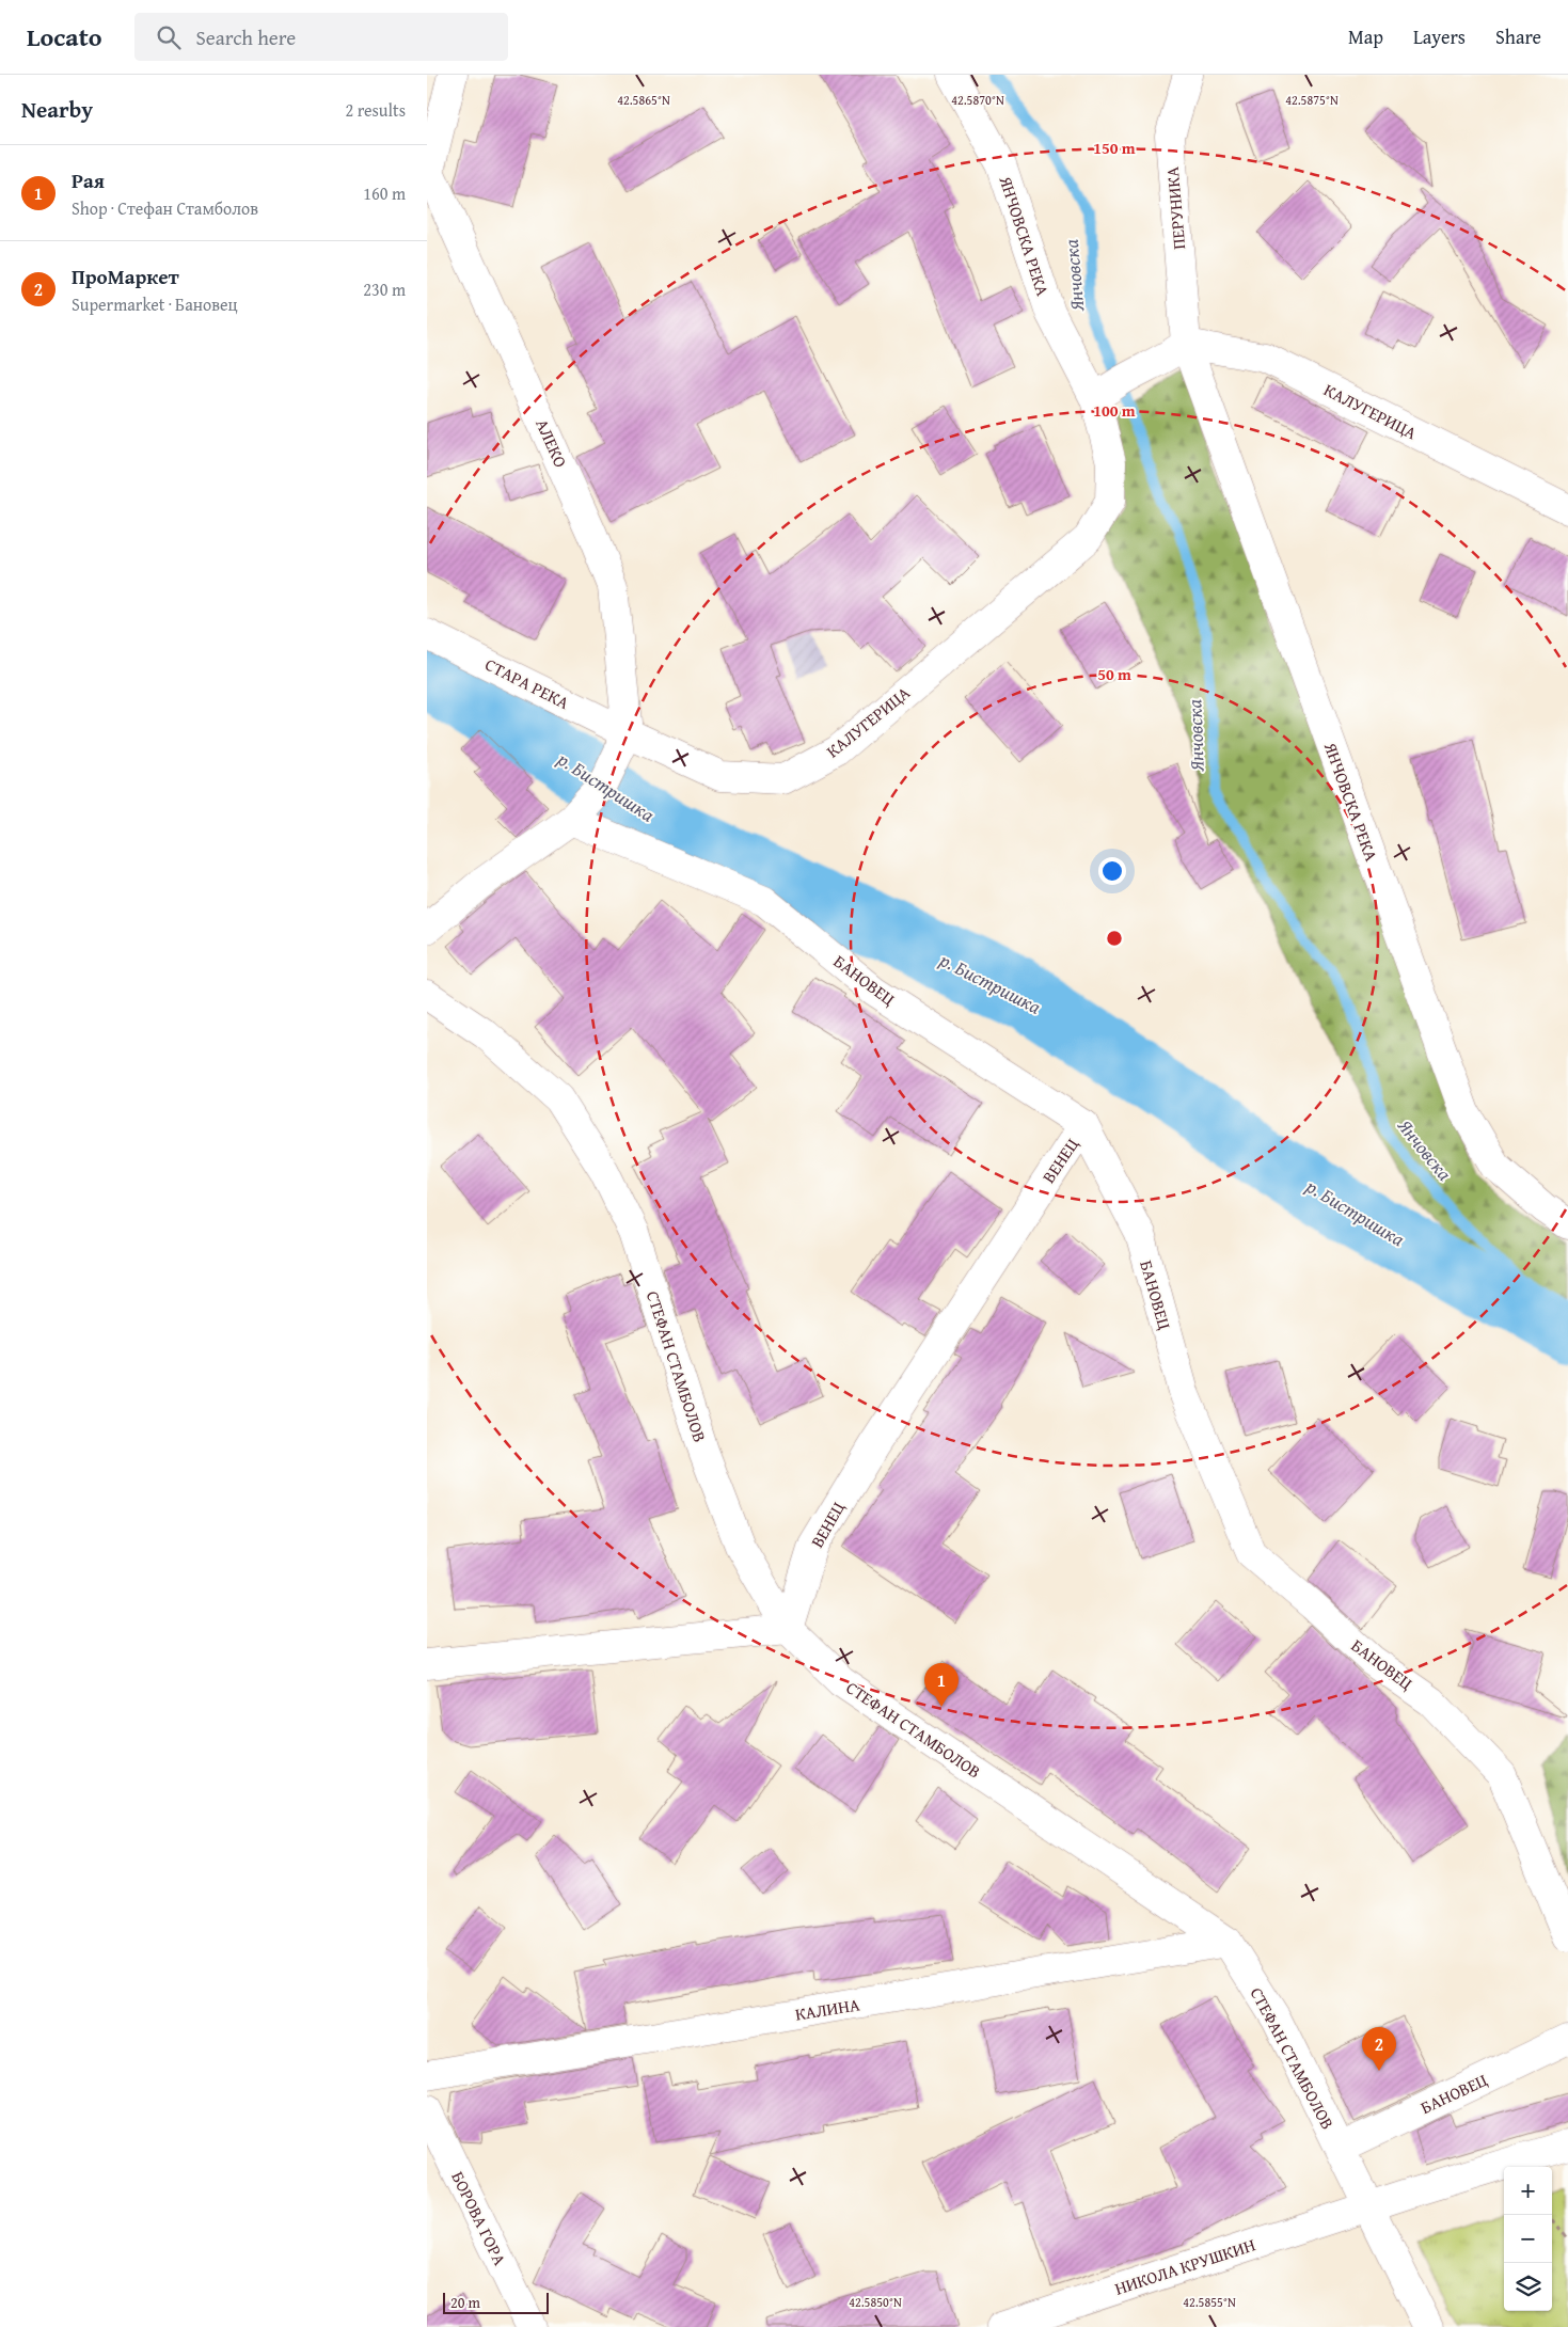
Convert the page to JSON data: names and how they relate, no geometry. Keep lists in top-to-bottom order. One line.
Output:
{"streets":{"street":["ПЕРУНИКА","ЯНЧОВСКА РЕКА","КАЛУГЕРИЦА","АЛЕКО","СТАРА РЕКА","БАНОВЕЦ","ВЕНЕЦ","СТЕФАН СТАМБОЛОВ","КАЛИНА","БОРОВА ГОРА","НИКОЛА КРУШКИН"]},"crossings":[["ПЕРУНИКА","ЯНЧОВСКА РЕКА"],["ПЕРУНИКА","КАЛУГЕРИЦА"],["ЯНЧОВСКА РЕКА","КАЛУГЕРИЦА"],["КАЛУГЕРИЦА","АЛЕКО"],["КАЛУГЕРИЦА","СТАРА РЕКА"],["АЛЕКО","СТАРА РЕКА"],["БАНОВЕЦ","ВЕНЕЦ"],["БАНОВЕЦ","СТЕФАН СТАМБОЛОВ"],["ВЕНЕЦ","СТЕФАН СТАМБОЛОВ"],["СТЕФАН СТАМБОЛОВ","КАЛИНА"],["СТЕФАН СТАМБОЛОВ","НИКОЛА КРУШКИН"]],"water":["Янчовска","р. Бистришка"],"scale_bar":"20 m","page":{"header":"Locato","search":"Search here","nav":["Map","Layers","Share"],"heading":["Nearby","2 results"],"list":[{"mark":"1","name":"Рая","note":"Shop · Стефан Стамболов","value":"160 m"},{"mark":"2","name":"ПроМаркет","note":"Supermarket · Бановец","value":"230 m"}],"pins":["1","2"],"map_buttons":["+","−"],"scale":"20 m"},"coordinates":["42.5865°N","42.5870°N","42.5875°N","42.5850°N","42.5855°N"],"rings":["150 m","100 m","50 m"]}
